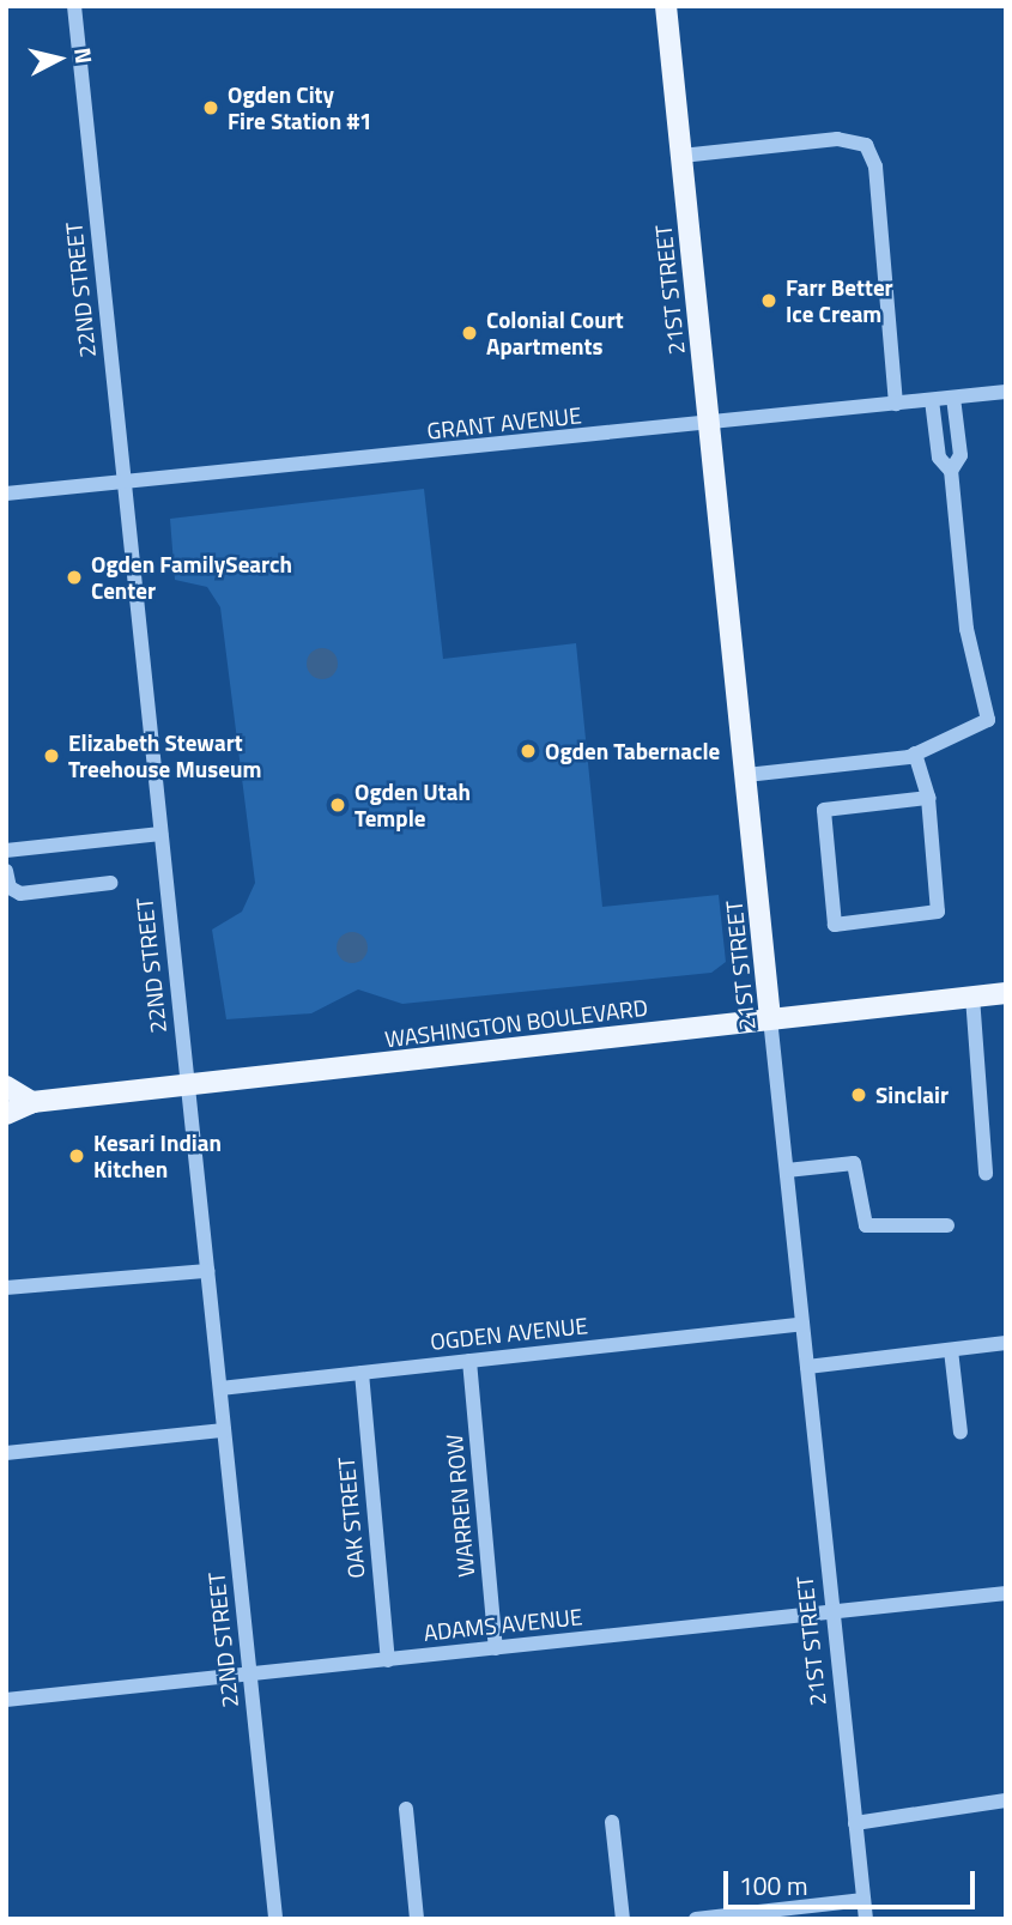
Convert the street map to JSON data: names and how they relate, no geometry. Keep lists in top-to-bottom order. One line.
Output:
{"streets":{"main road":["21ST STREET","WASHINGTON BOULEVARD"],"street":["22ND STREET","GRANT AVENUE","OGDEN AVENUE","WARREN ROW","OAK STREET","ADAMS AVENUE"]},"crossings":[["22ND STREET","GRANT AVENUE"],["22ND STREET","WASHINGTON BOULEVARD"],["22ND STREET","OGDEN AVENUE"],["22ND STREET","ADAMS AVENUE"],["21ST STREET","GRANT AVENUE"],["21ST STREET","WASHINGTON BOULEVARD"],["21ST STREET","OGDEN AVENUE"],["21ST STREET","ADAMS AVENUE"],["OGDEN AVENUE","WARREN ROW"],["OGDEN AVENUE","OAK STREET"],["WARREN ROW","ADAMS AVENUE"],["OAK STREET","ADAMS AVENUE"]],"places":["Ogden City Fire Station #1","Farr Better Ice Cream","Colonial Court Apartments","Ogden FamilySearch Center","Ogden Tabernacle","Elizabeth Stewart Treehouse Museum","Ogden Utah Temple","Sinclair","Kesari Indian Kitchen"],"scale_bar":"100 m","north":"right"}
